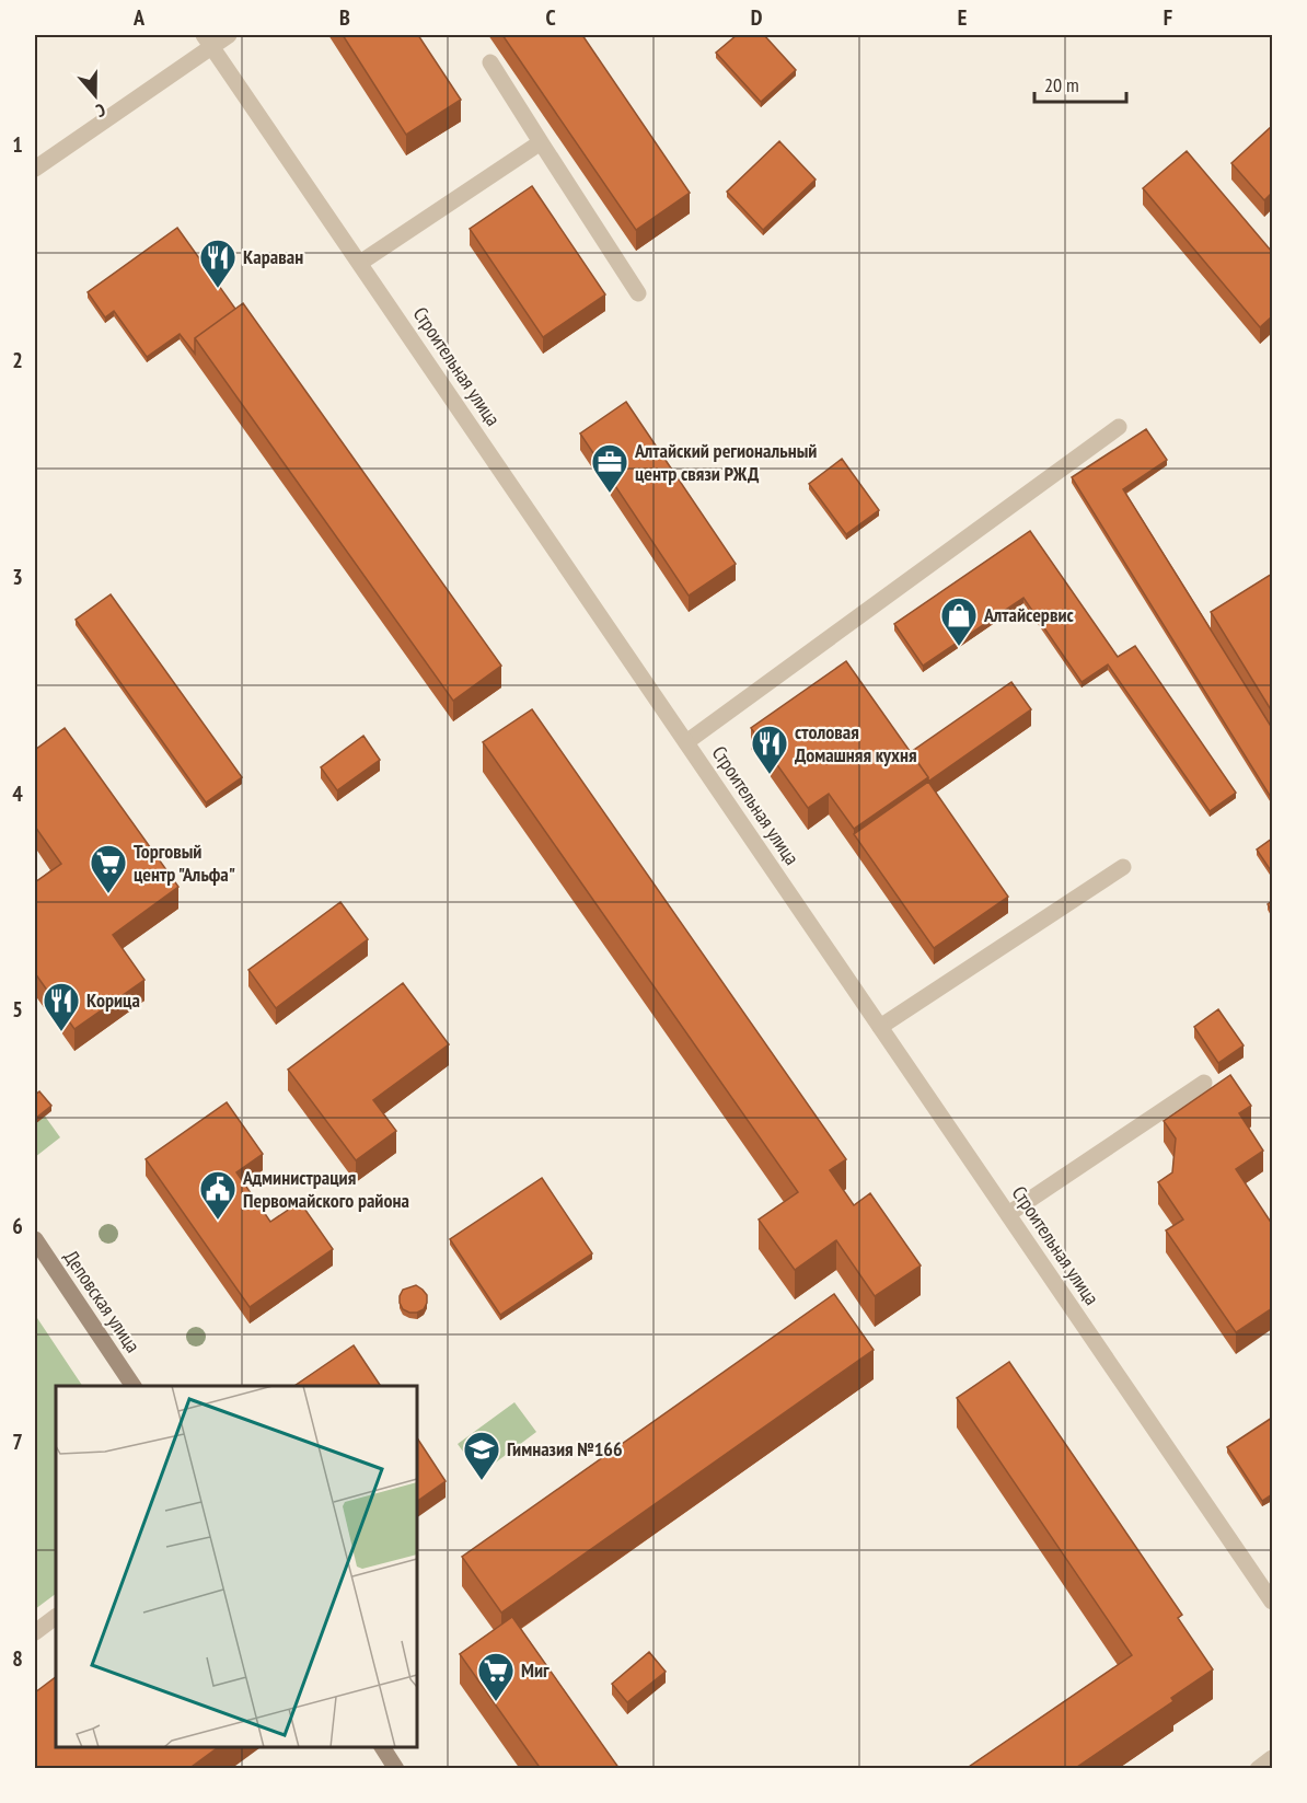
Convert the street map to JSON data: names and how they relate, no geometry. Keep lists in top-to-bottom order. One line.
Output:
{"streets":{"street":["Строительная улица","Деповская улица"]},"places":{"restaurant":["Караван","столовая Домашняя кухня","Корица"],"office":["Алтайский региональный центр связи РЖД"],"shop":["Алтайсервис"],"supermarket":["Торговый центр \"Альфа\"","Миг"],"public building":["Администрация Первомайского района"],"school or university":["Гимназия №166"]},"scale_bar":"20 m","north":"bottom","grid":{"columns":["A","B","C","D","E","F"],"rows":["1","2","3","4","5","6","7","8"]}}
